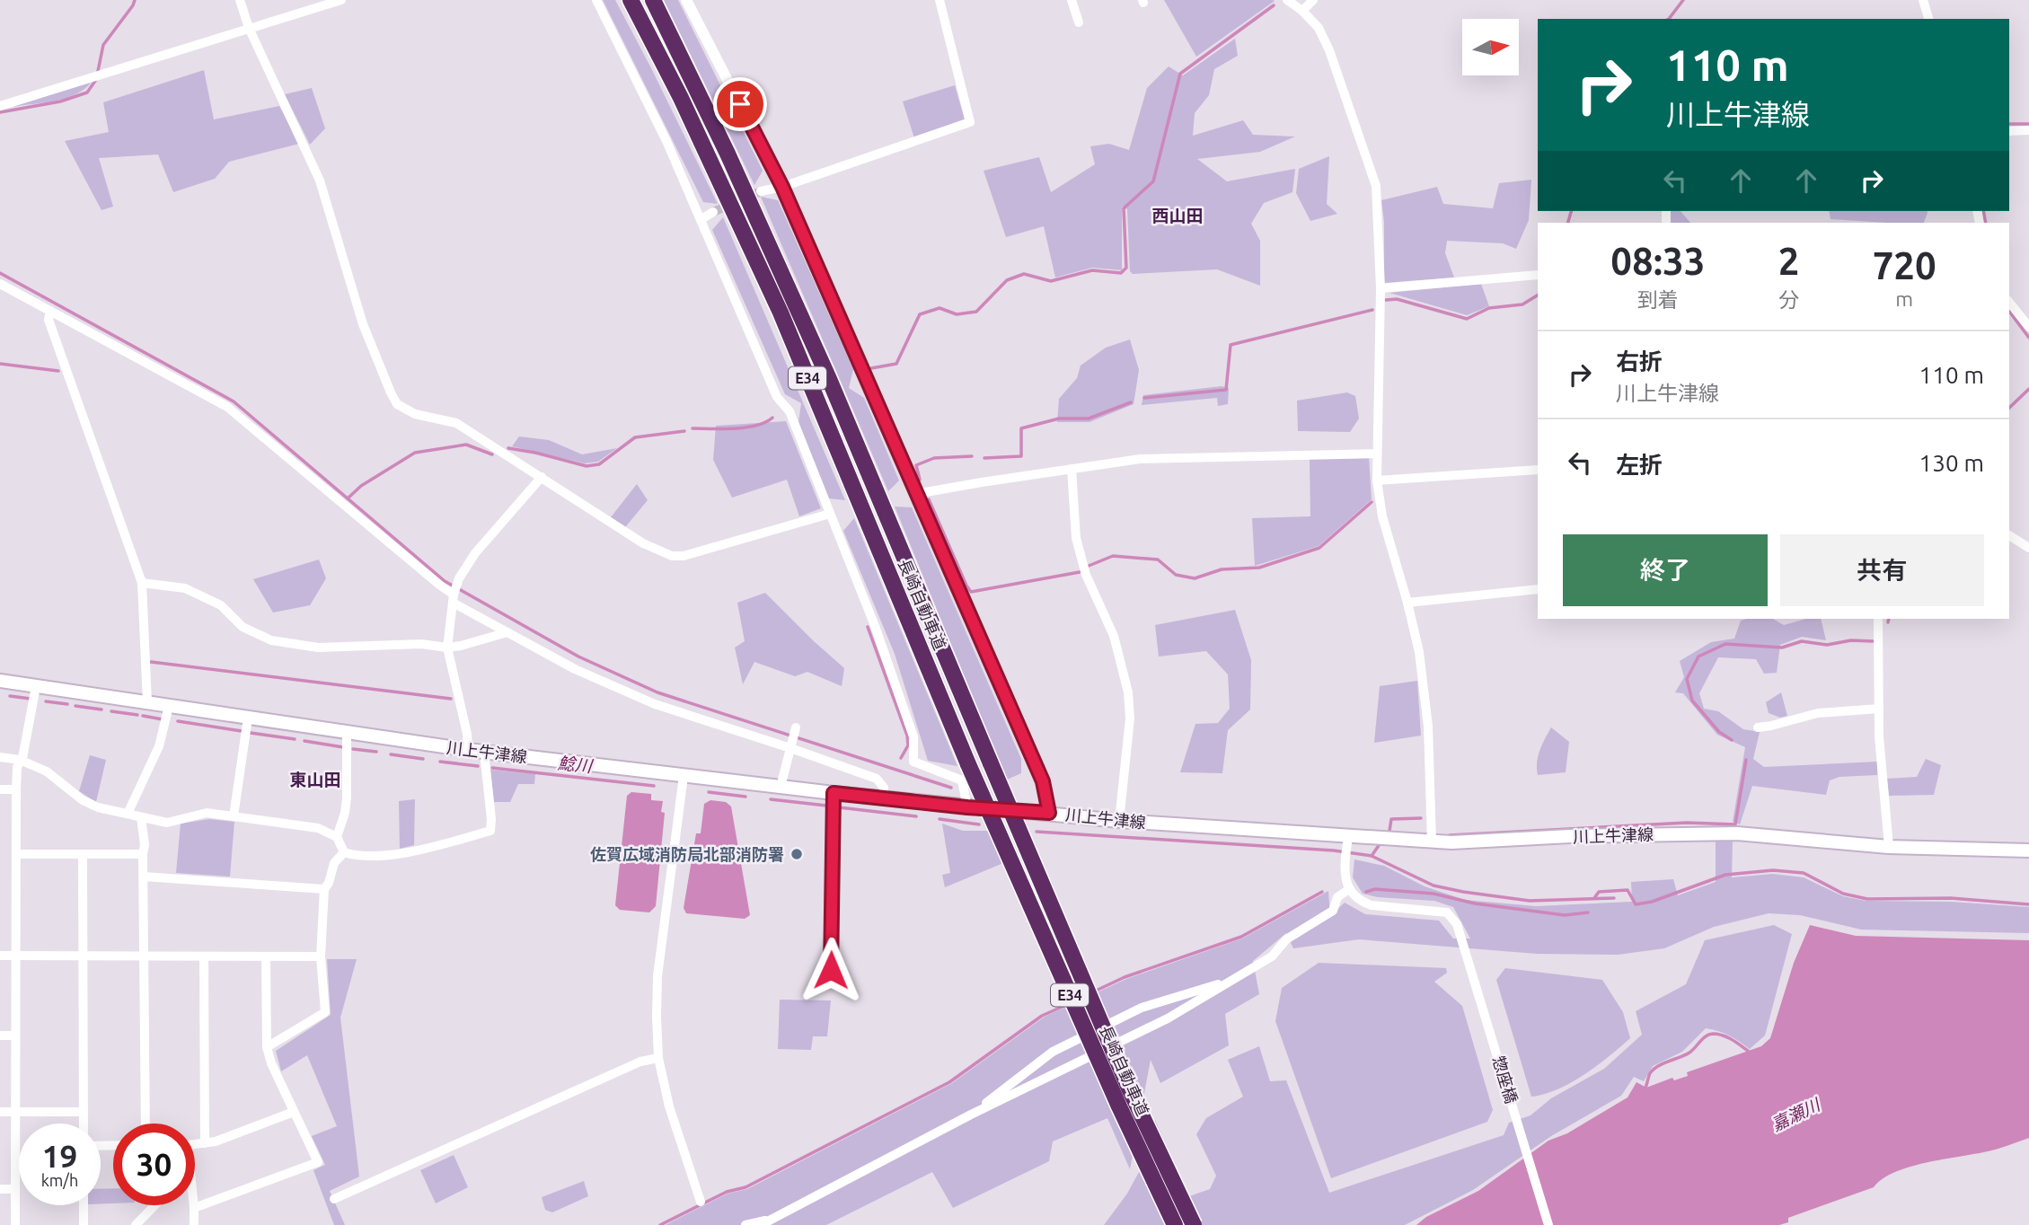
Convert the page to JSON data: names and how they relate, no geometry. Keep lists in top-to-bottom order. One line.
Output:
{"streets":{"highway":["E34","長崎自動車道"],"main road":["川上牛津線"],"street":["惣座橋"]},"districts":["西山田","東山田"],"water":["鯰川","嘉瀬川"],"places":["佐賀広域消防局北部消防署"],"north":"right","page":{"turn":["110 m","川上牛津線"],"eta":["08:33","到着","2","分","720","m"],"list":[{"name":"右折","note":"川上牛津線","value":"110 m"},{"name":"左折","value":"130 m"}],"buttons":["終了","共有"],"speed":"19 km/h","limit":"30"}}
